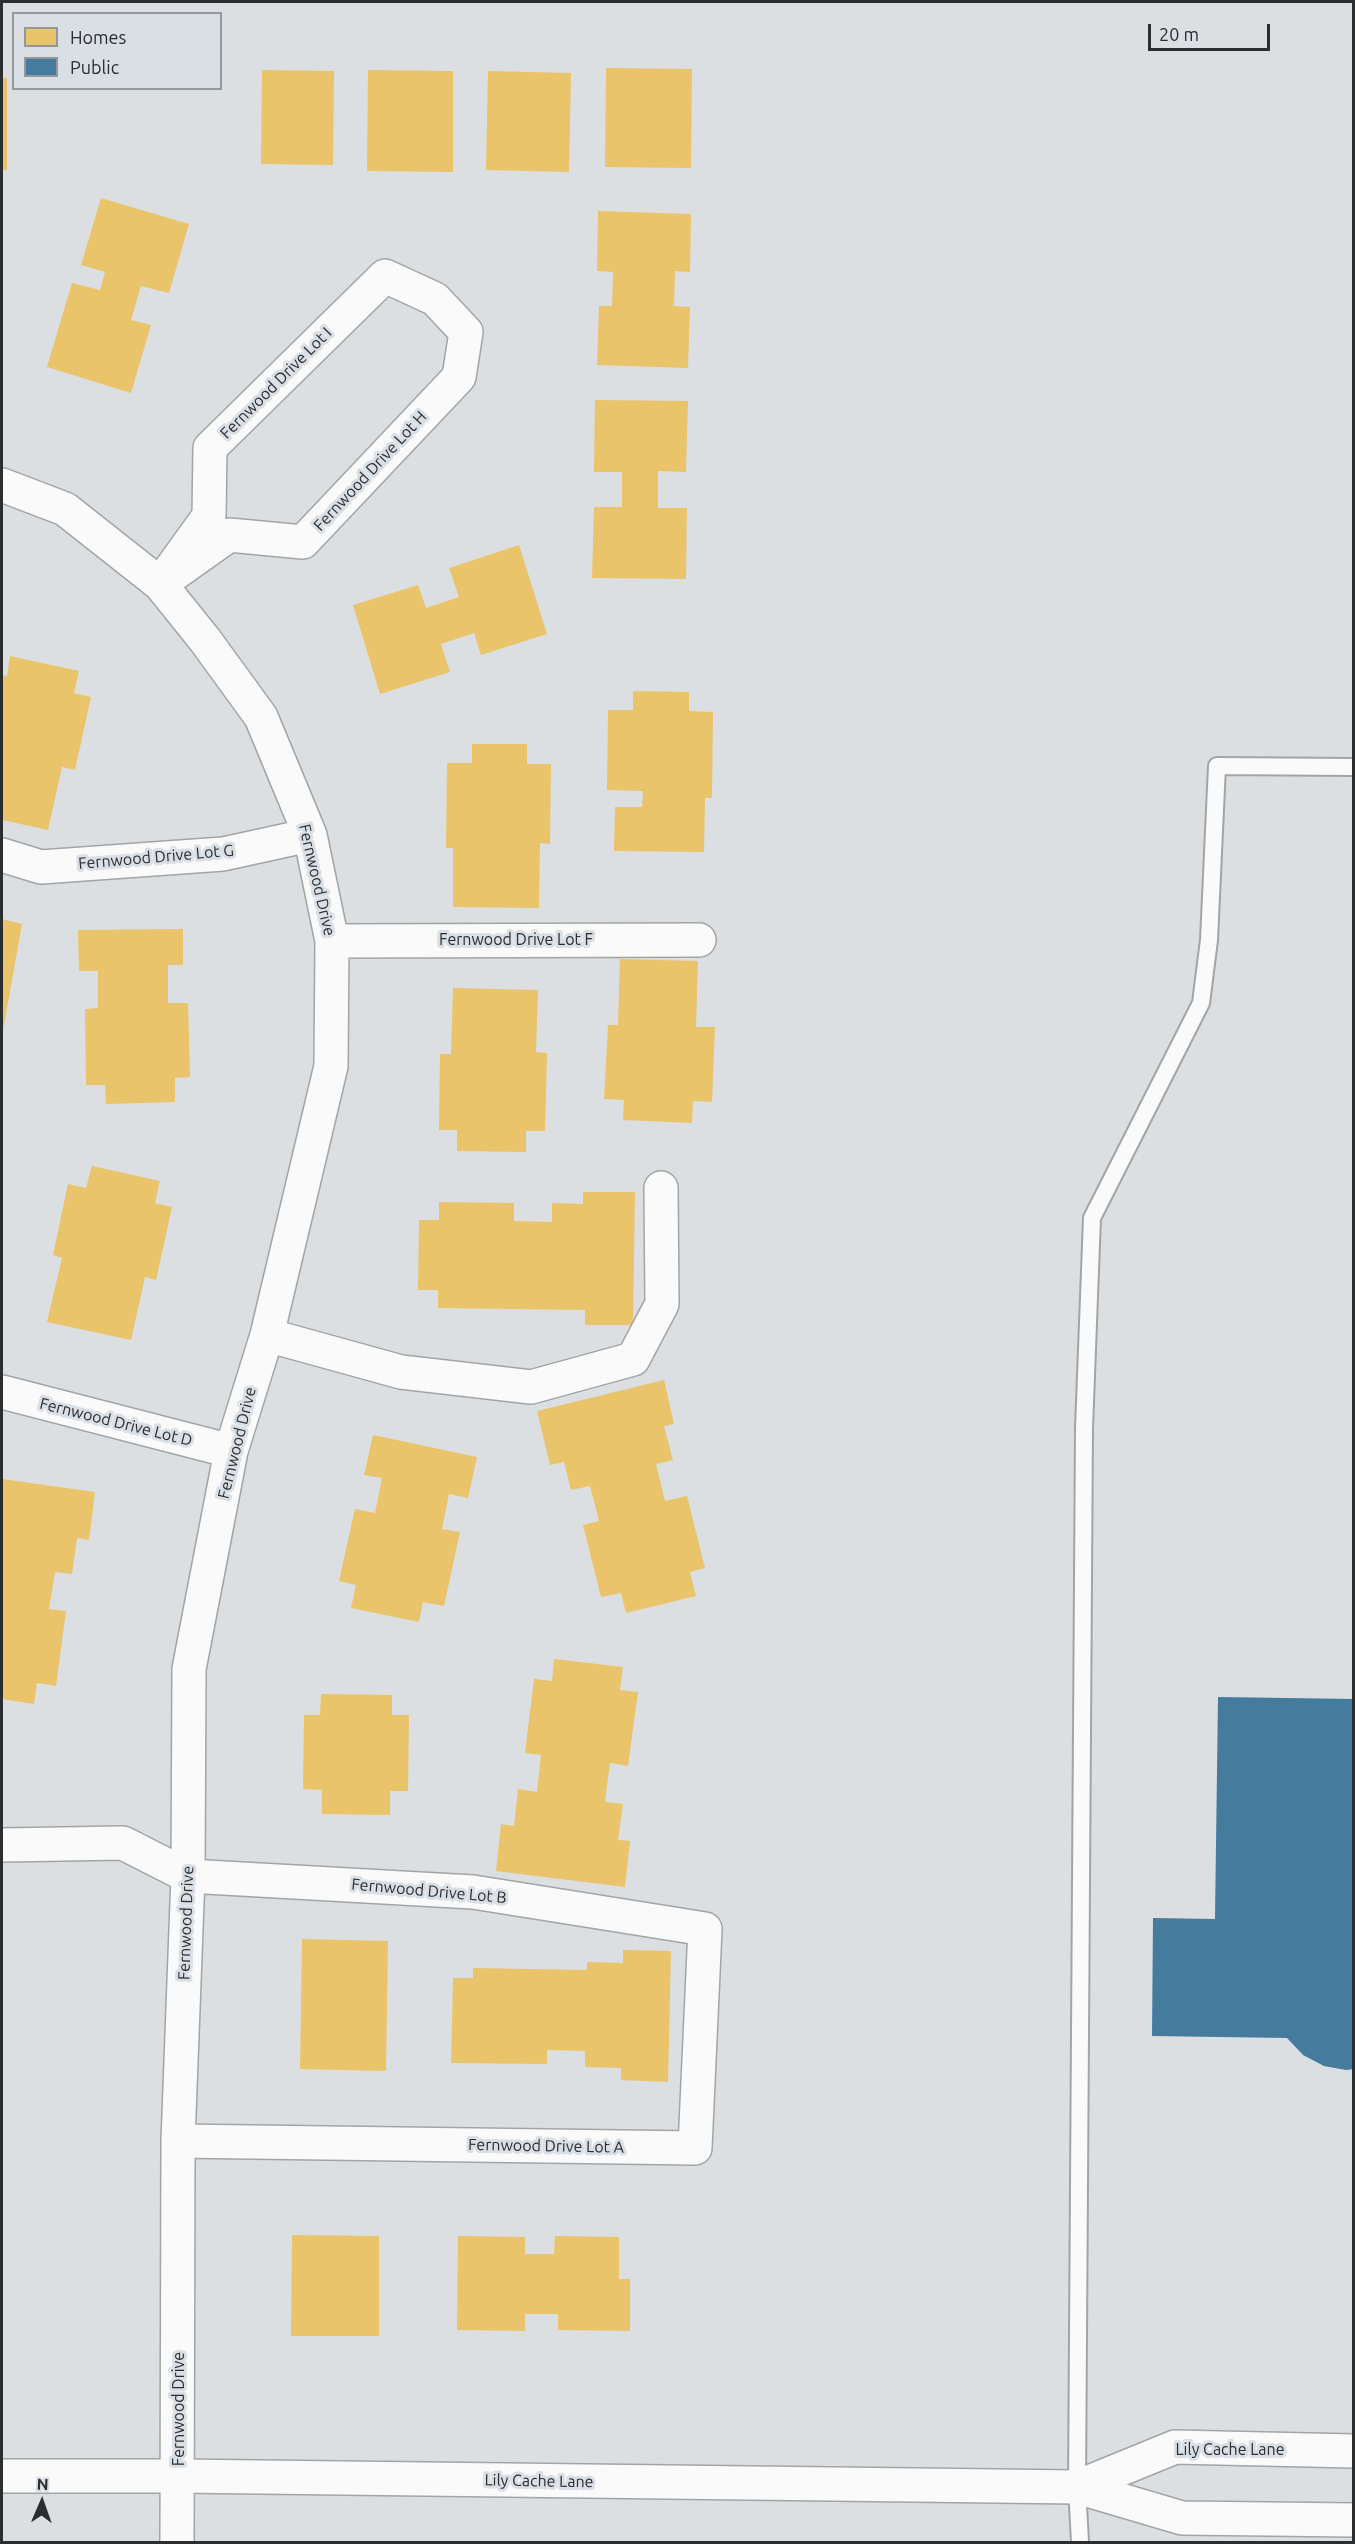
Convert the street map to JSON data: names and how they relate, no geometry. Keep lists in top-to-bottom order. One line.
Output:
{"streets":{"street":["Fernwood Drive Lot I","Fernwood Drive Lot H","Fernwood Drive Lot G","Fernwood Drive","Fernwood Drive Lot F","Fernwood Drive Lot D","Fernwood Drive Lot B","Fernwood Drive Lot A","Lily Cache Lane"]},"crossings":[["Fernwood Drive Lot I","Fernwood Drive Lot H"],["Fernwood Drive Lot I","Fernwood Drive"],["Fernwood Drive Lot H","Fernwood Drive"],["Fernwood Drive Lot G","Fernwood Drive"],["Fernwood Drive","Fernwood Drive Lot F"],["Fernwood Drive","Fernwood Drive Lot D"],["Fernwood Drive","Fernwood Drive Lot B"],["Fernwood Drive","Fernwood Drive Lot A"],["Fernwood Drive","Lily Cache Lane"],["Fernwood Drive Lot B","Fernwood Drive Lot A"]],"legend":["Homes","Public"],"scale_bar":"20 m","north":"top"}
